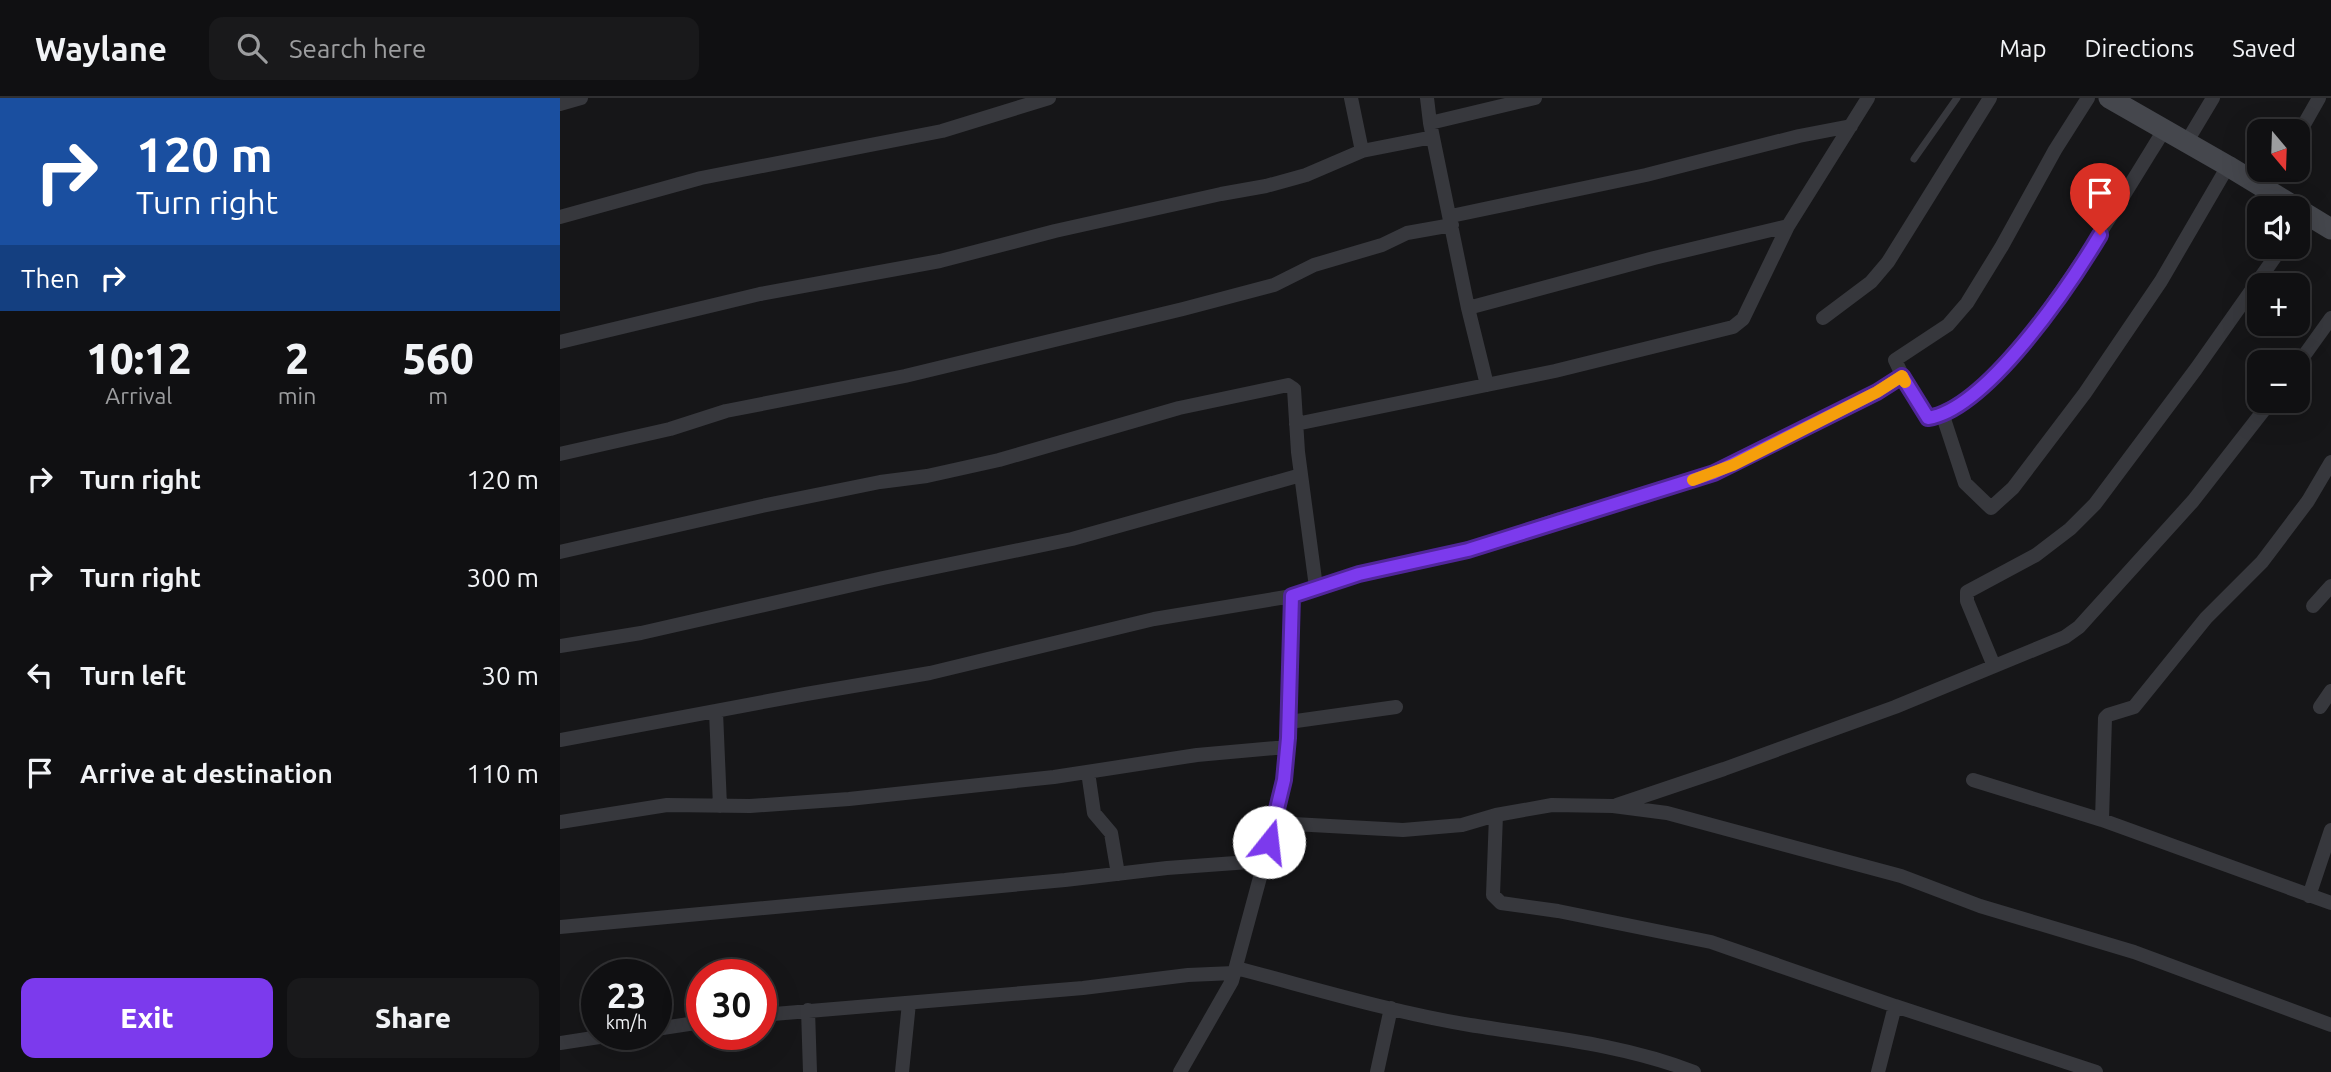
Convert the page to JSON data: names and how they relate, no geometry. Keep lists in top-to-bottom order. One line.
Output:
{"north":"bottom","page":{"header":"Waylane","search":"Search here","nav":["Map","Directions","Saved"],"turn":["120 m","Turn right"],"map_buttons":["+","−"],"then":"Then","eta":["10:12","Arrival","2","min","560","m"],"list":[{"name":"Turn right","value":"120 m"},{"name":"Turn right","value":"300 m"},{"name":"Turn left","value":"30 m"},{"name":"Arrive at destination","value":"110 m"}],"speed":"23 km/h","limit":"30","buttons":["Exit","Share"]}}
